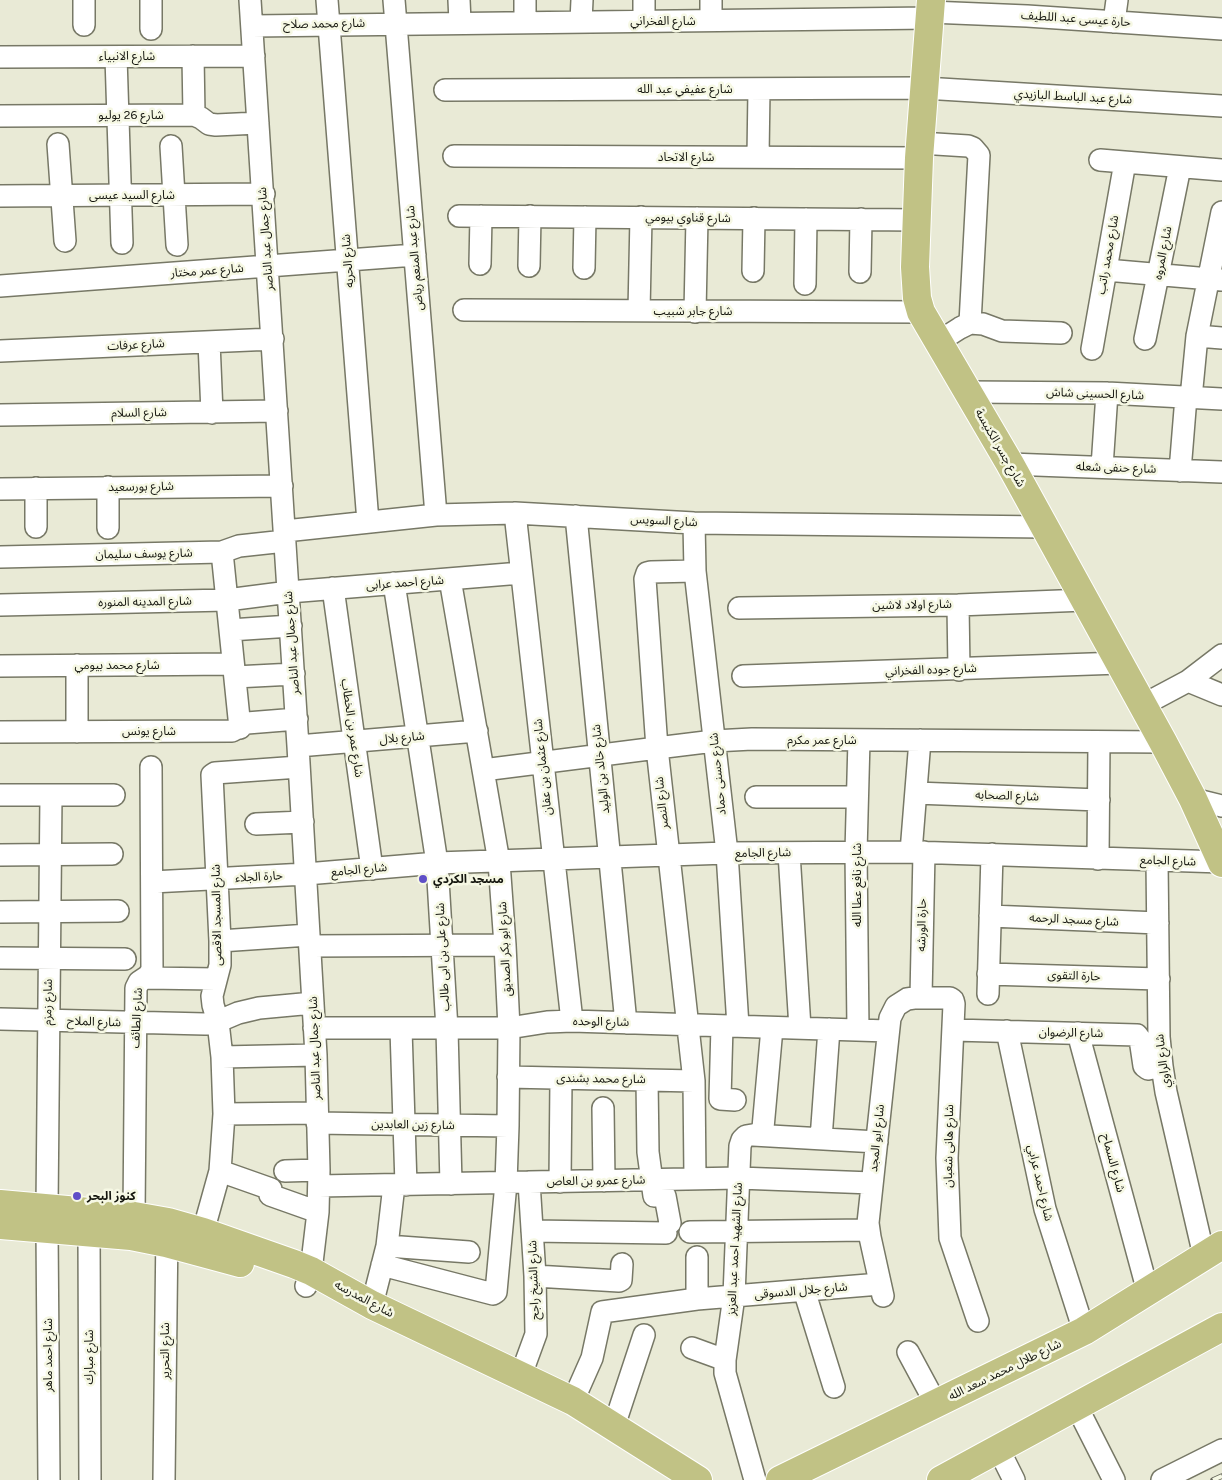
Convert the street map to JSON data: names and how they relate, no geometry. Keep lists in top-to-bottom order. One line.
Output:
{"streets":{"main road":["شارع جسر الكنيسة","شارع المدرسه","شارع طلال محمد سعد الله"],"street":["حارة عيسى عبد اللطيف","شارع الفخراني","شارع محمد صلاح","شارع الانبياء","شارع عفيفي عبد الله","شارع عبد الباسط البازيدي","شارع 26 يوليو","شارع الاتحاد","شارع السيد عيسى","شارع قناوي بيومي","شارع جمال عبد الناصر","شارع المروه","شارع محمد راتب","شارع عبد المنعم رياض","شارع الحريه","شارع عمر مختار","شارع جابر شبيب","شارع عرفات","شارع الحسينى شاش","شارع السلام","شارع حنفى شعله","شارع بورسعيد","شارع السويس","شارع يوسف سليمان","شارع احمد عرابى","شارع المدينه المنوره","شارع اولاد لاشين","شارع محمد بيومي","شارع جوده الفخراني","شارع عمر بن الخطاب","شارع يونس","شارع بلال","شارع عمر مكرم","شارع عثمان بن عفان","شارع خالد بن الوليد","شارع حسنى حماد","شارع الصحابه","شارع النصر","شارع الجامع","حارة الجلاء","شارع نافع عطا الله","شارع المسجد الاقصى","شارع مسجد الرحمه","حارة الورشه","شارع ابو بكر الصديق","شارع على بن ابى طالب","حارة التقوى","شارع زمزم","شارع الطائف","شارع الملاح","شارع الوحده","شارع الرضوان","شارع الراوي","شارع محمد بشندى","شارع زين العابدين","شارع ابو المجد","شارع هانى شعبان","شارع السماح","شارع عمرو بن العاص","شارع احمد عرابي","شارع الشهيد احمد عبد العزيز","شارع الشيخ راجح","شارع جلال الدسوقى","شارع التحرير","شارع احمد ماهر","شارع مبارك"]},"crossings":[["حارة عيسى عبد اللطيف","شارع الفخراني"],["حارة عيسى عبد اللطيف","شارع جسر الكنيسة"],["شارع الفخراني","شارع محمد صلاح"],["شارع الفخراني","شارع عبد المنعم رياض"],["شارع الفخراني","شارع جسر الكنيسة"],["شارع محمد صلاح","شارع جمال عبد الناصر"],["شارع محمد صلاح","شارع عبد المنعم رياض"],["شارع محمد صلاح","شارع الحريه"],["شارع الانبياء","شارع جمال عبد الناصر"],["شارع عفيفي عبد الله","شارع عبد الباسط البازيدي"],["شارع عفيفي عبد الله","شارع جسر الكنيسة"],["شارع عبد الباسط البازيدي","شارع جسر الكنيسة"],["شارع 26 يوليو","شارع جمال عبد الناصر"],["شارع الاتحاد","شارع جسر الكنيسة"],["شارع السيد عيسى","شارع جمال عبد الناصر"],["شارع قناوي بيومي","شارع جسر الكنيسة"],["شارع جمال عبد الناصر","شارع عمر مختار"],["شارع جمال عبد الناصر","شارع عرفات"],["شارع جمال عبد الناصر","شارع السلام"],["شارع جمال عبد الناصر","شارع بورسعيد"],["شارع جمال عبد الناصر","شارع السويس"],["شارع جمال عبد الناصر","شارع يوسف سليمان"],["شارع جمال عبد الناصر","شارع احمد عرابى"],["شارع جمال عبد الناصر","شارع المدينه المنوره"],["شارع جمال عبد الناصر","شارع محمد بيومي"],["شارع جمال عبد الناصر","شارع يونس"],["شارع جمال عبد الناصر","شارع بلال"],["شارع جمال عبد الناصر","شارع الجامع"],["شارع جمال عبد الناصر","حارة الجلاء"],["شارع جمال عبد الناصر","شارع المسجد الاقصى"],["شارع جمال عبد الناصر","شارع الملاح"],["شارع جمال عبد الناصر","شارع الوحده"],["شارع جمال عبد الناصر","شارع زين العابدين"],["شارع جمال عبد الناصر","شارع عمرو بن العاص"],["شارع جمال عبد الناصر","شارع المدرسه"],["شارع عبد المنعم رياض","شارع عمر مختار"],["شارع عبد المنعم رياض","شارع السويس"],["شارع الحريه","شارع عمر مختار"],["شارع الحريه","شارع السويس"],["شارع جابر شبيب","شارع جسر الكنيسة"],["شارع الحسينى شاش","شارع جسر الكنيسة"],["شارع جسر الكنيسة","شارع حنفى شعله"],["شارع جسر الكنيسة","شارع السويس"],["شارع جسر الكنيسة","شارع اولاد لاشين"],["شارع جسر الكنيسة","شارع جوده الفخراني"],["شارع جسر الكنيسة","شارع عمر مكرم"],["شارع جسر الكنيسة","شارع الجامع"],["شارع السويس","شارع يوسف سليمان"],["شارع السويس","شارع عثمان بن عفان"],["شارع السويس","شارع خالد بن الوليد"],["شارع السويس","شارع حسنى حماد"],["شارع احمد عرابى","شارع المدينه المنوره"],["شارع احمد عرابى","شارع عمر بن الخطاب"],["شارع احمد عرابى","شارع عثمان بن عفان"],["شارع احمد عرابى","شارع ابو بكر الصديق"],["شارع احمد عرابى","شارع على بن ابى طالب"],["شارع عمر بن الخطاب","شارع بلال"],["شارع عمر بن الخطاب","شارع الجامع"],["شارع بلال","شارع ابو بكر الصديق"],["شارع بلال","شارع على بن ابى طالب"],["شارع عمر مكرم","شارع عثمان بن عفان"],["شارع عمر مكرم","شارع خالد بن الوليد"],["شارع عمر مكرم","شارع حسنى حماد"],["شارع عمر مكرم","شارع النصر"],["شارع عمر مكرم","شارع نافع عطا الله"],["شارع عمر مكرم","حارة الورشه"],["شارع عمر مكرم","شارع ابو بكر الصديق"],["شارع عثمان بن عفان","شارع الجامع"],["شارع عثمان بن عفان","شارع الوحده"],["شارع خالد بن الوليد","شارع الجامع"],["شارع خالد بن الوليد","شارع الوحده"],["شارع حسنى حماد","شارع النصر"],["شارع حسنى حماد","شارع الجامع"],["شارع حسنى حماد","شارع الوحده"],["شارع الصحابه","حارة الورشه"],["شارع النصر","شارع الجامع"],["شارع النصر","شارع الوحده"],["شارع النصر","شارع محمد بشندى"],["شارع النصر","شارع عمرو بن العاص"],["شارع الجامع","حارة الجلاء"],["شارع الجامع","شارع نافع عطا الله"],["شارع الجامع","حارة الورشه"],["شارع الجامع","شارع ابو بكر الصديق"],["شارع الجامع","شارع على بن ابى طالب"],["شارع الجامع","شارع الراوي"],["حارة الجلاء","شارع المسجد الاقصى"],["حارة الجلاء","شارع الطائف"],["شارع نافع عطا الله","شارع الوحده"],["شارع المسجد الاقصى","شارع الملاح"],["شارع المسجد الاقصى","شارع زين العابدين"],["شارع المسجد الاقصى","شارع المدرسه"],["شارع مسجد الرحمه","حارة التقوى"],["شارع مسجد الرحمه","شارع الراوي"],["حارة الورشه","شارع ابو المجد"],["حارة الورشه","شارع هانى شعبان"],["شارع ابو بكر الصديق","شارع الوحده"],["شارع ابو بكر الصديق","شارع محمد بشندى"],["شارع ابو بكر الصديق","شارع زين العابدين"],["شارع ابو بكر الصديق","شارع عمرو بن العاص"],["شارع على بن ابى طالب","شارع الوحده"],["شارع على بن ابى طالب","شارع زين العابدين"],["شارع على بن ابى طالب","شارع عمرو بن العاص"],["حارة التقوى","شارع الراوي"],["شارع زمزم","شارع الملاح"],["شارع زمزم","شارع المدرسه"],["شارع زمزم","شارع احمد ماهر"],["شارع الطائف","شارع الملاح"],["شارع الطائف","شارع المدرسه"],["شارع الوحده","شارع ابو المجد"],["شارع الوحده","شارع الشهيد احمد عبد العزيز"],["شارع الرضوان","شارع الراوي"],["شارع الرضوان","شارع هانى شعبان"],["شارع الرضوان","شارع السماح"],["شارع الرضوان","شارع احمد عرابي"],["شارع الراوي","شارع طلال محمد سعد الله"],["شارع ابو المجد","شارع هانى شعبان"],["شارع ابو المجد","شارع عمرو بن العاص"],["شارع ابو المجد","شارع جلال الدسوقى"],["شارع السماح","شارع طلال محمد سعد الله"],["شارع عمرو بن العاص","شارع الشهيد احمد عبد العزيز"],["شارع عمرو بن العاص","شارع الشيخ راجح"],["شارع احمد عرابي","شارع طلال محمد سعد الله"],["شارع الشهيد احمد عبد العزيز","شارع جلال الدسوقى"],["شارع الشيخ راجح","شارع المدرسه"],["شارع جلال الدسوقى","شارع المدرسه"],["شارع المدرسه","شارع التحرير"],["شارع المدرسه","شارع احمد ماهر"],["شارع المدرسه","شارع مبارك"]],"places":["مسجد الكردي","كنوز البحر"]}
